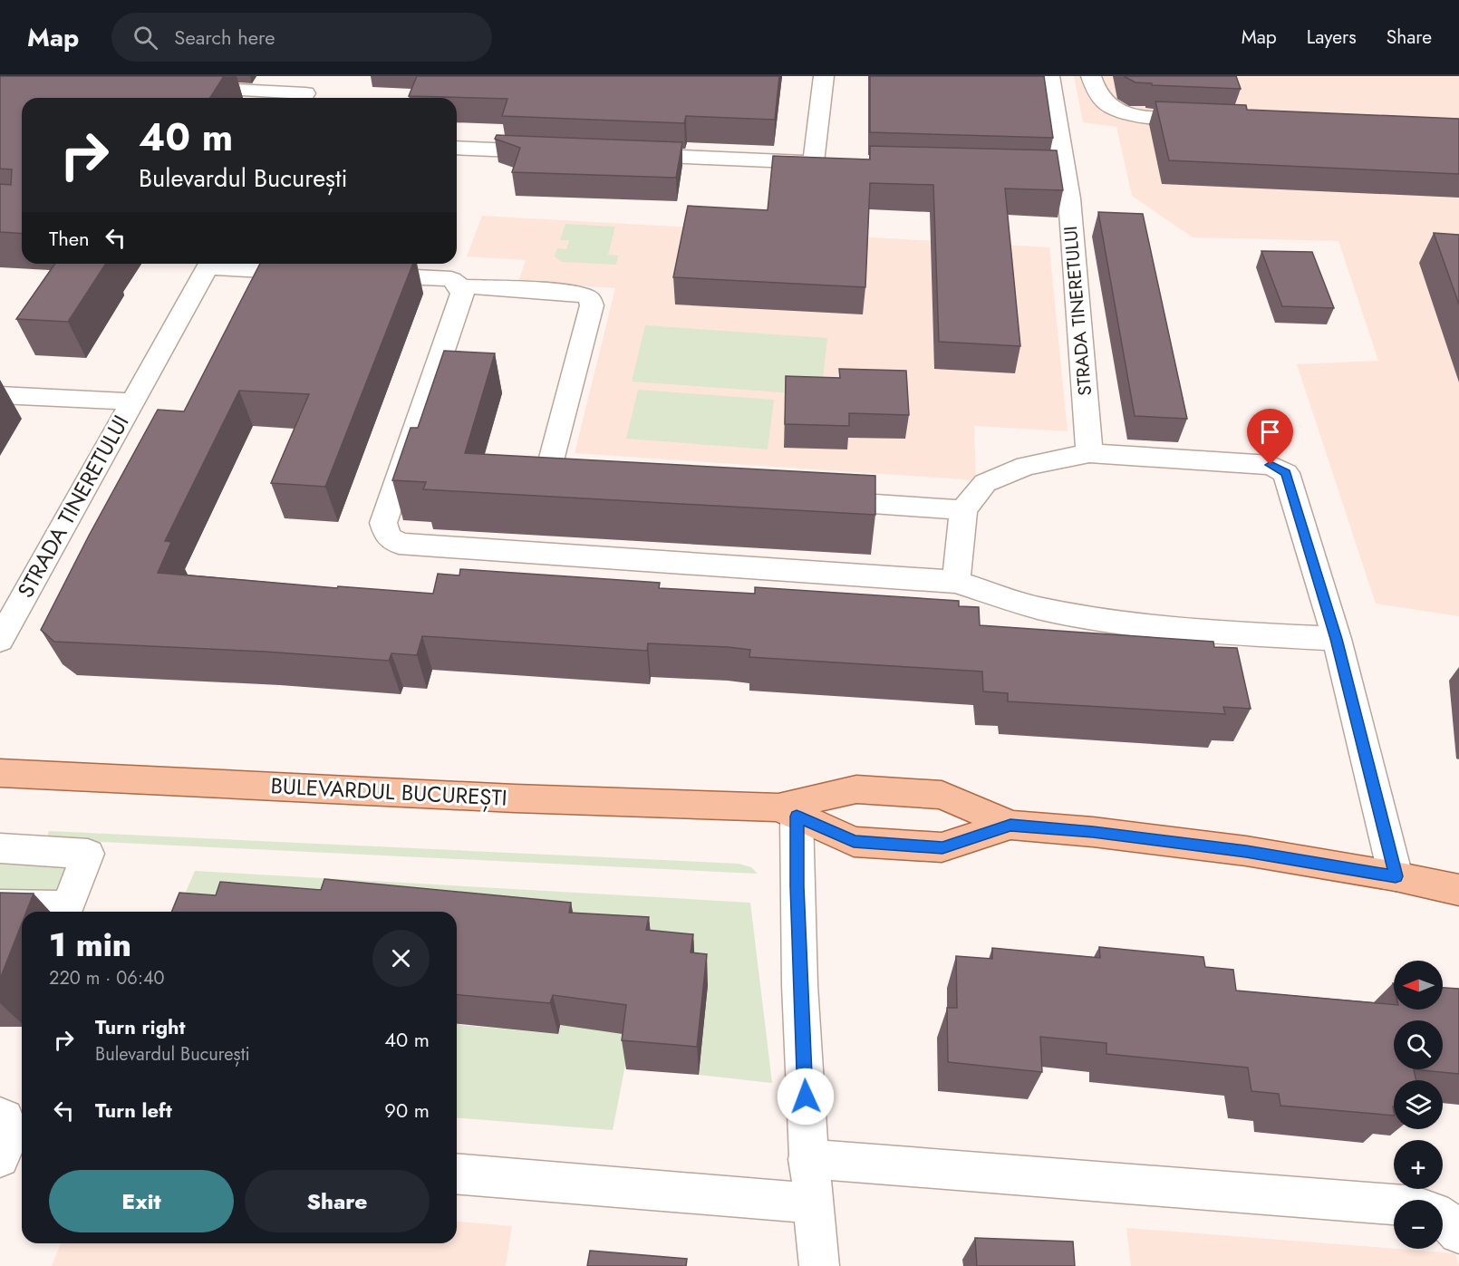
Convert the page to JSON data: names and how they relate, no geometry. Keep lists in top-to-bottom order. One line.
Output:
{"streets":{"main road":["BULEVARDUL BUCUREȘTI"],"street":["STRADA TINERETULUI"]},"north":"left","page":{"header":"Map","search":"Search here","nav":["Map","Layers","Share"],"turn":["40 m","Bulevardul București"],"then":"Then","heading":["1 min","220 m · 06:40"],"map_buttons":["+","−"],"list":[{"name":"Turn right","note":"Bulevardul București","value":"40 m"},{"name":"Turn left","value":"90 m"}],"buttons":["Exit","Share"]}}
